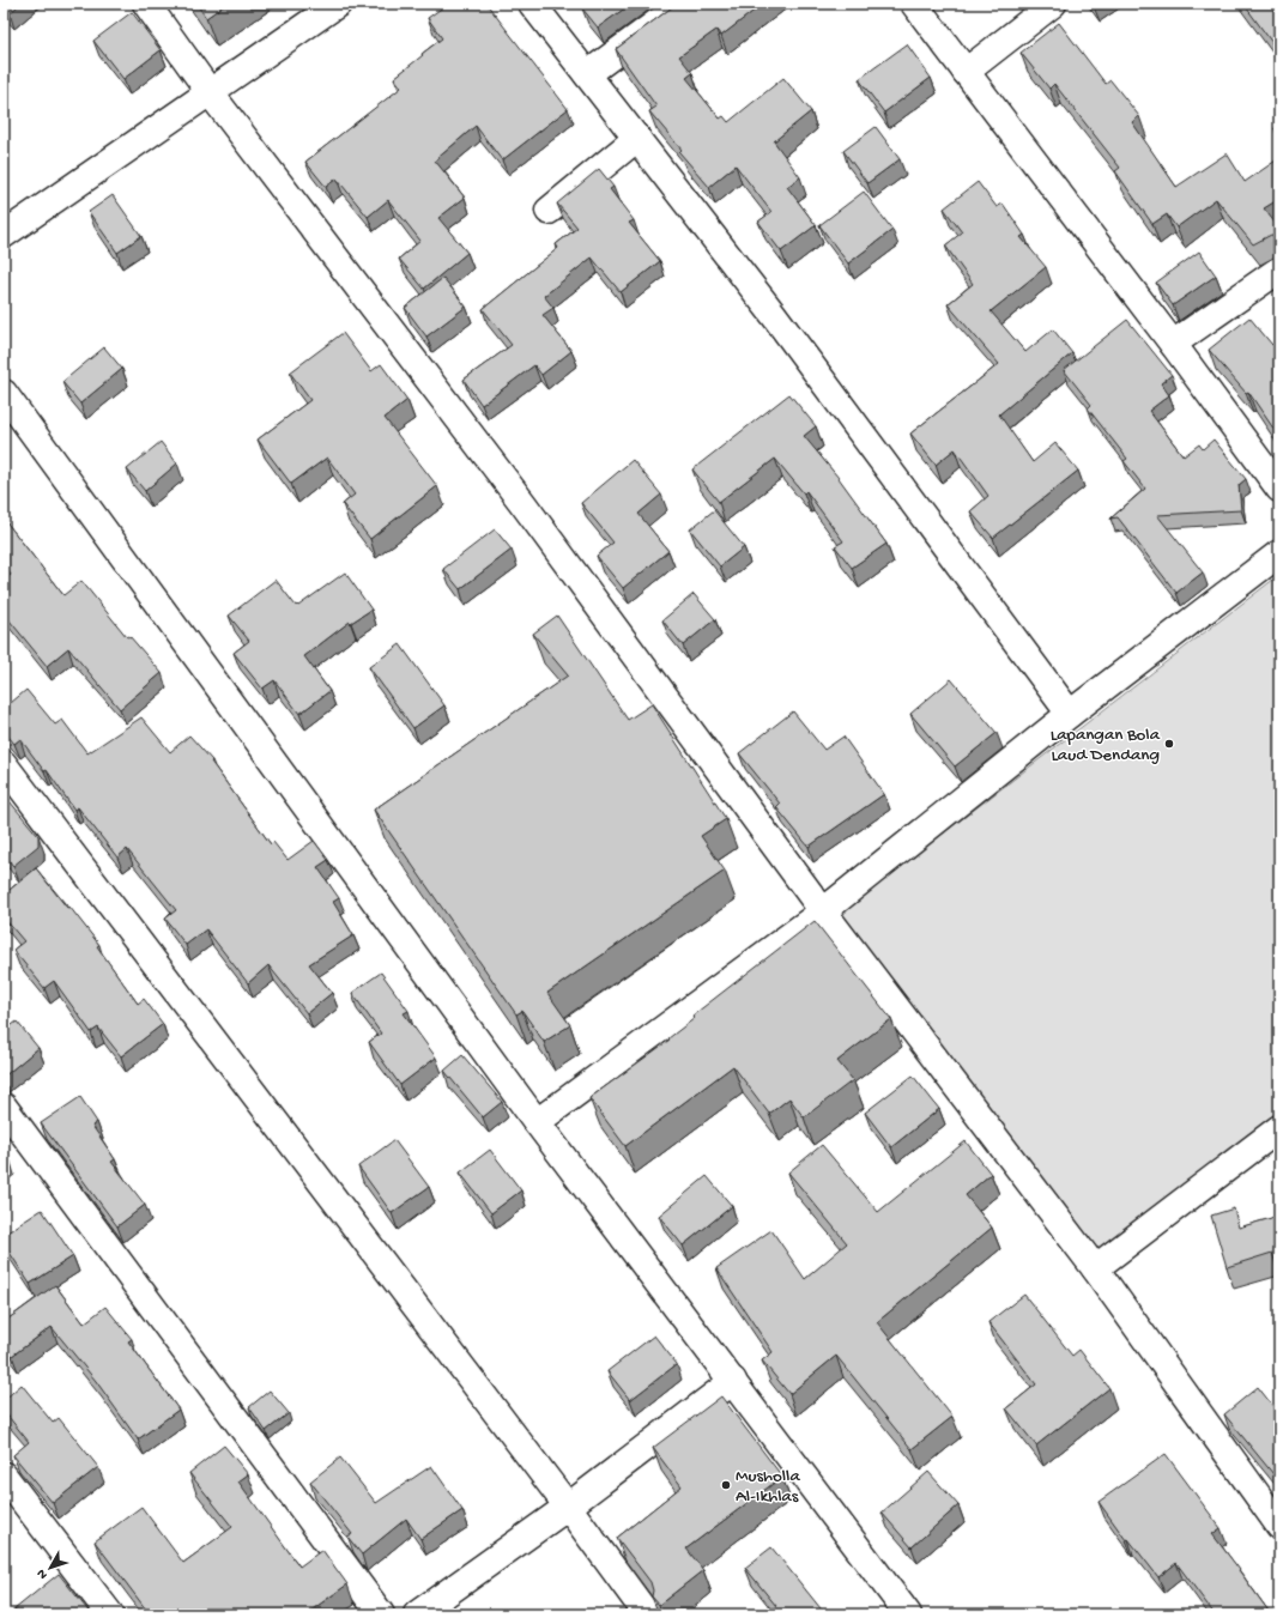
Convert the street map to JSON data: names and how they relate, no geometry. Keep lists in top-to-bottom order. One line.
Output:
{"places":["Lapangan Bola Laud Dendang","Musholla Al-Ikhlas"],"north":"bottom left"}
